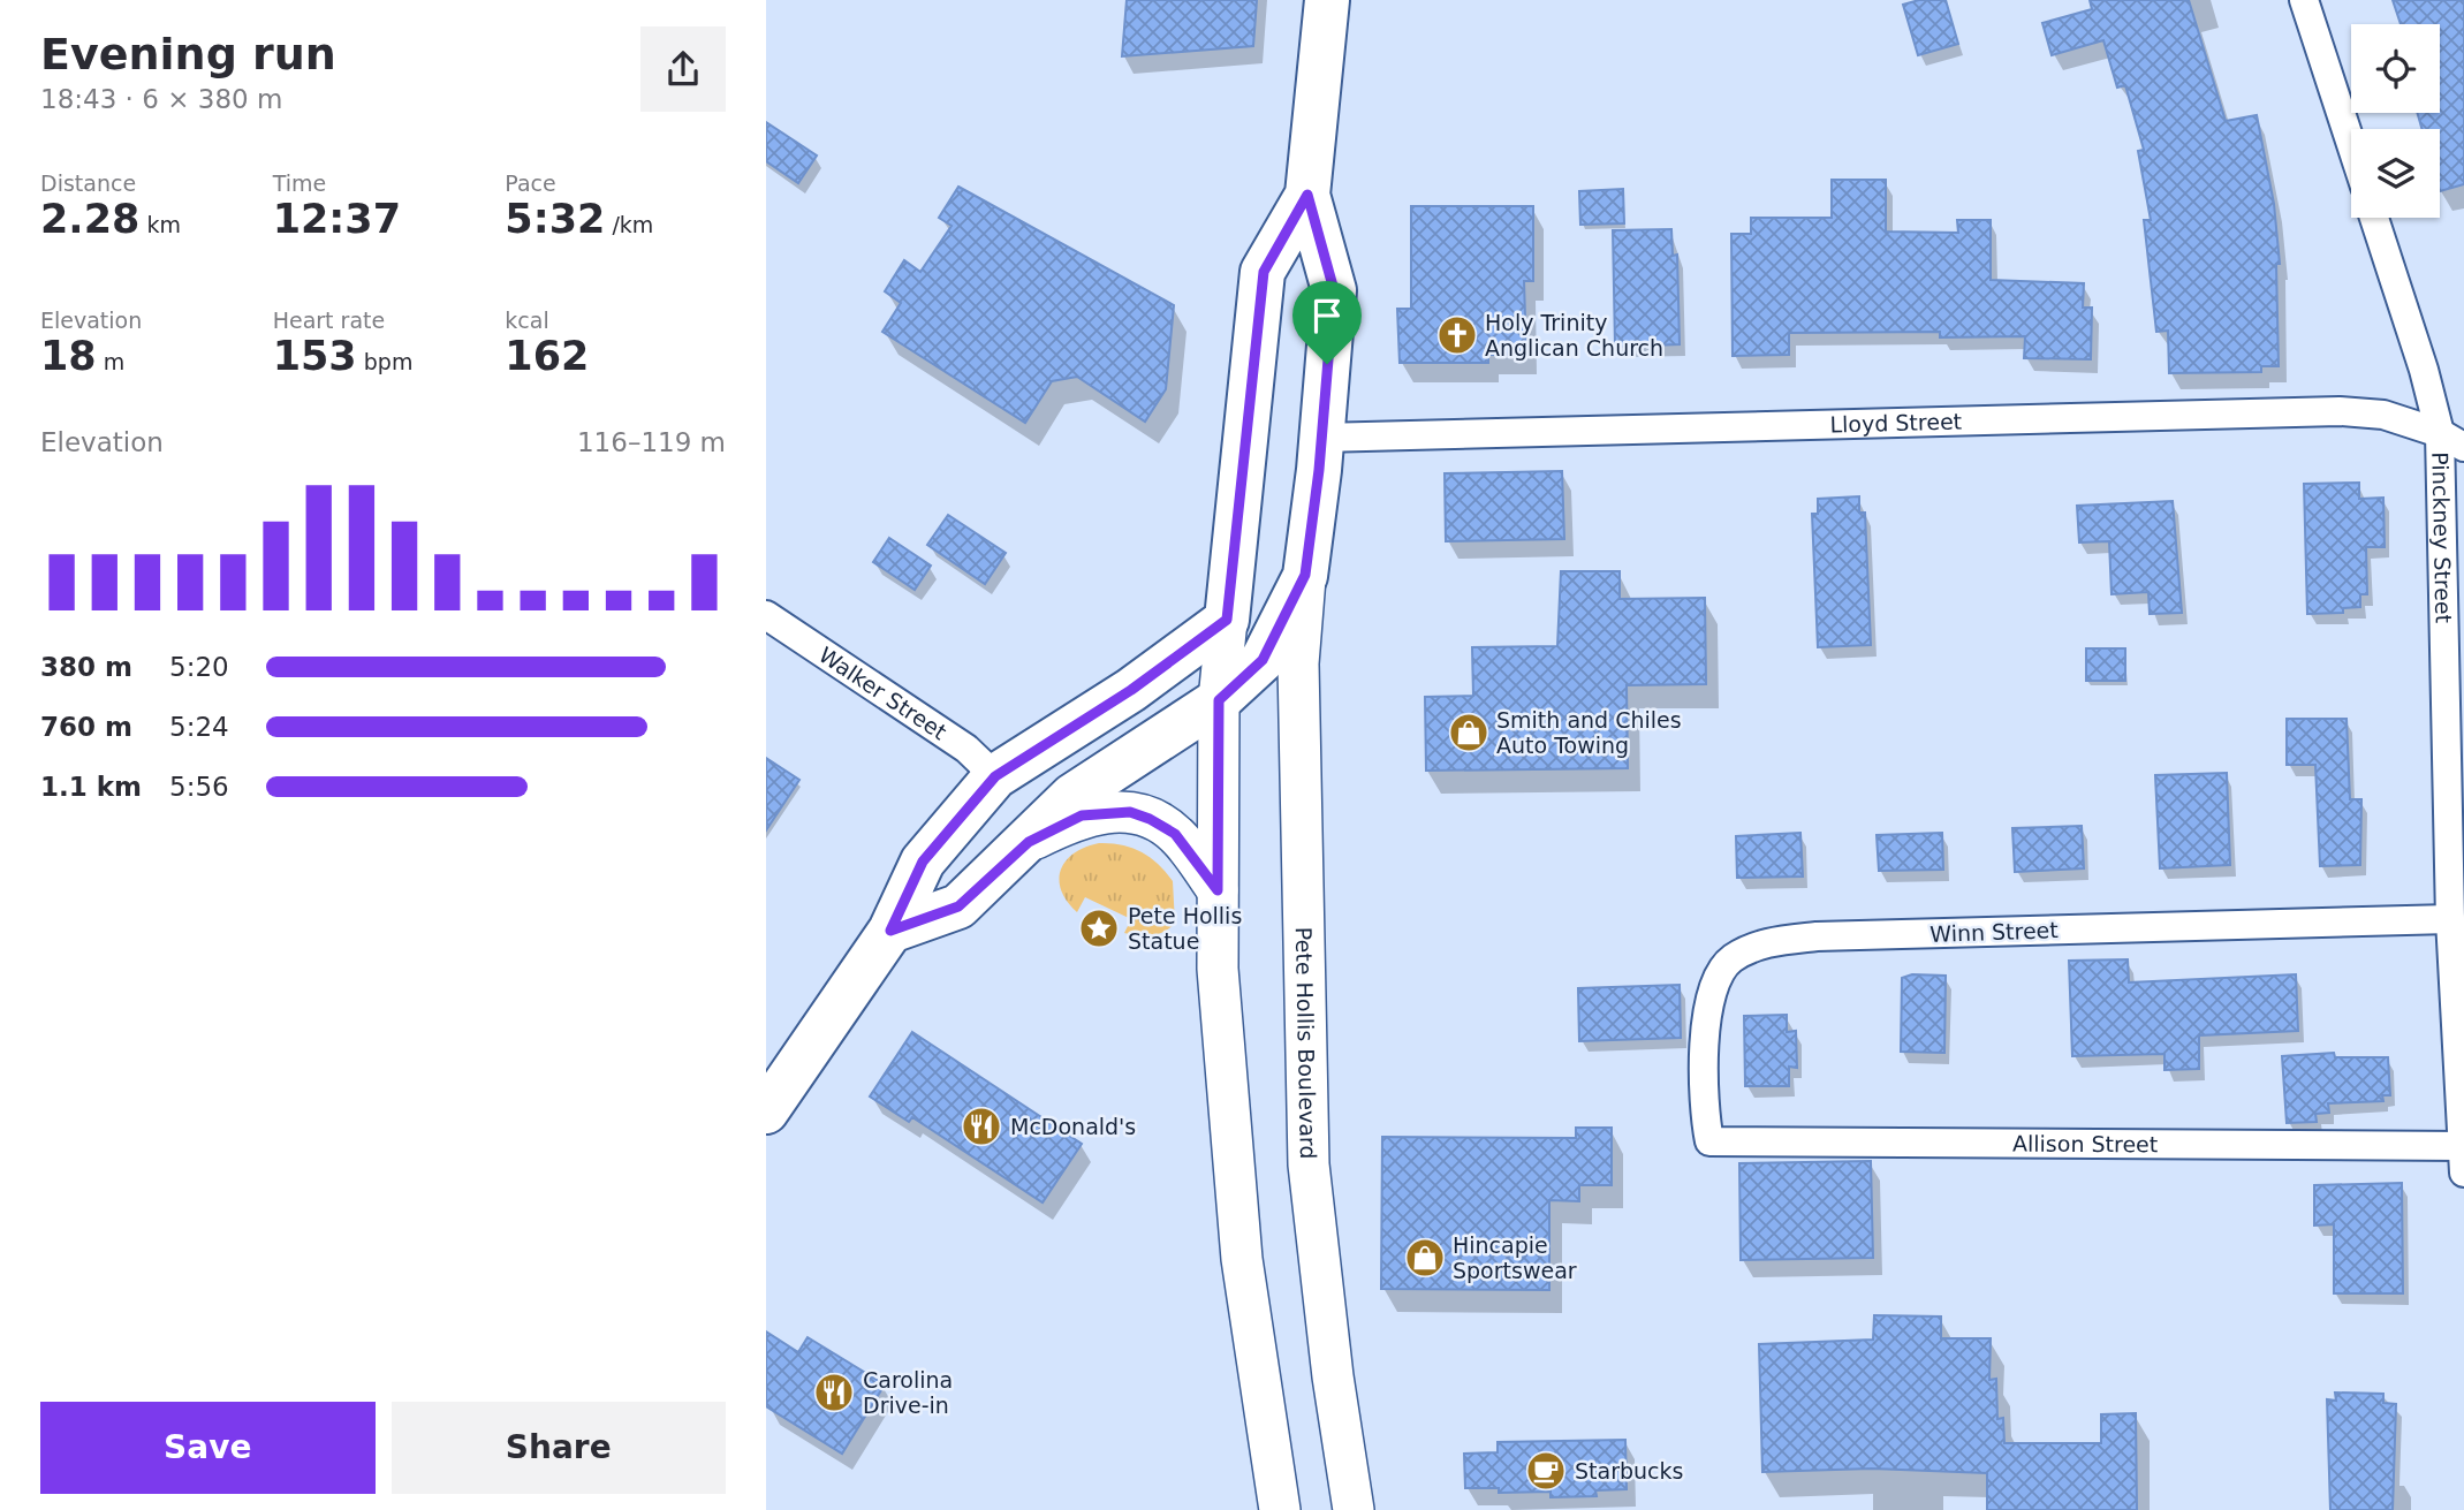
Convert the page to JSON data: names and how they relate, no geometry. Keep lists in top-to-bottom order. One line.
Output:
{"streets":{"main road":["Pete Hollis Boulevard"],"street":["Lloyd Street","Pinckney Street","Walker Street","Winn Street","Allison Street"]},"crossings":[["Lloyd Street","Pinckney Street"],["Pinckney Street","Winn Street"],["Pinckney Street","Allison Street"],["Winn Street","Allison Street"]],"places":{"church":["Holy Trinity Anglican Church"],"shop":["Smith and Chiles Auto Towing","Hincapie Sportswear"],"place":["Pete Hollis Statue"],"restaurant":["McDonald's","Carolina Drive-in"],"cafe":["Starbucks"]},"page":{"heading":["Evening run","18:43 · 6 × 380 m"],"stats":[["Distance","2.28 km"],["Time","12:37"],["Pace","5:32 /km"],["Elevation","18 m"],["Heart rate","153 bpm"],["kcal","162"]],"chart":["Elevation","116–119 m"],"list":[{"name":"380 m","note":"5:20"},{"name":"760 m","note":"5:24"},{"name":"1.1 km","note":"5:56"}],"buttons":["Save","Share"]}}
